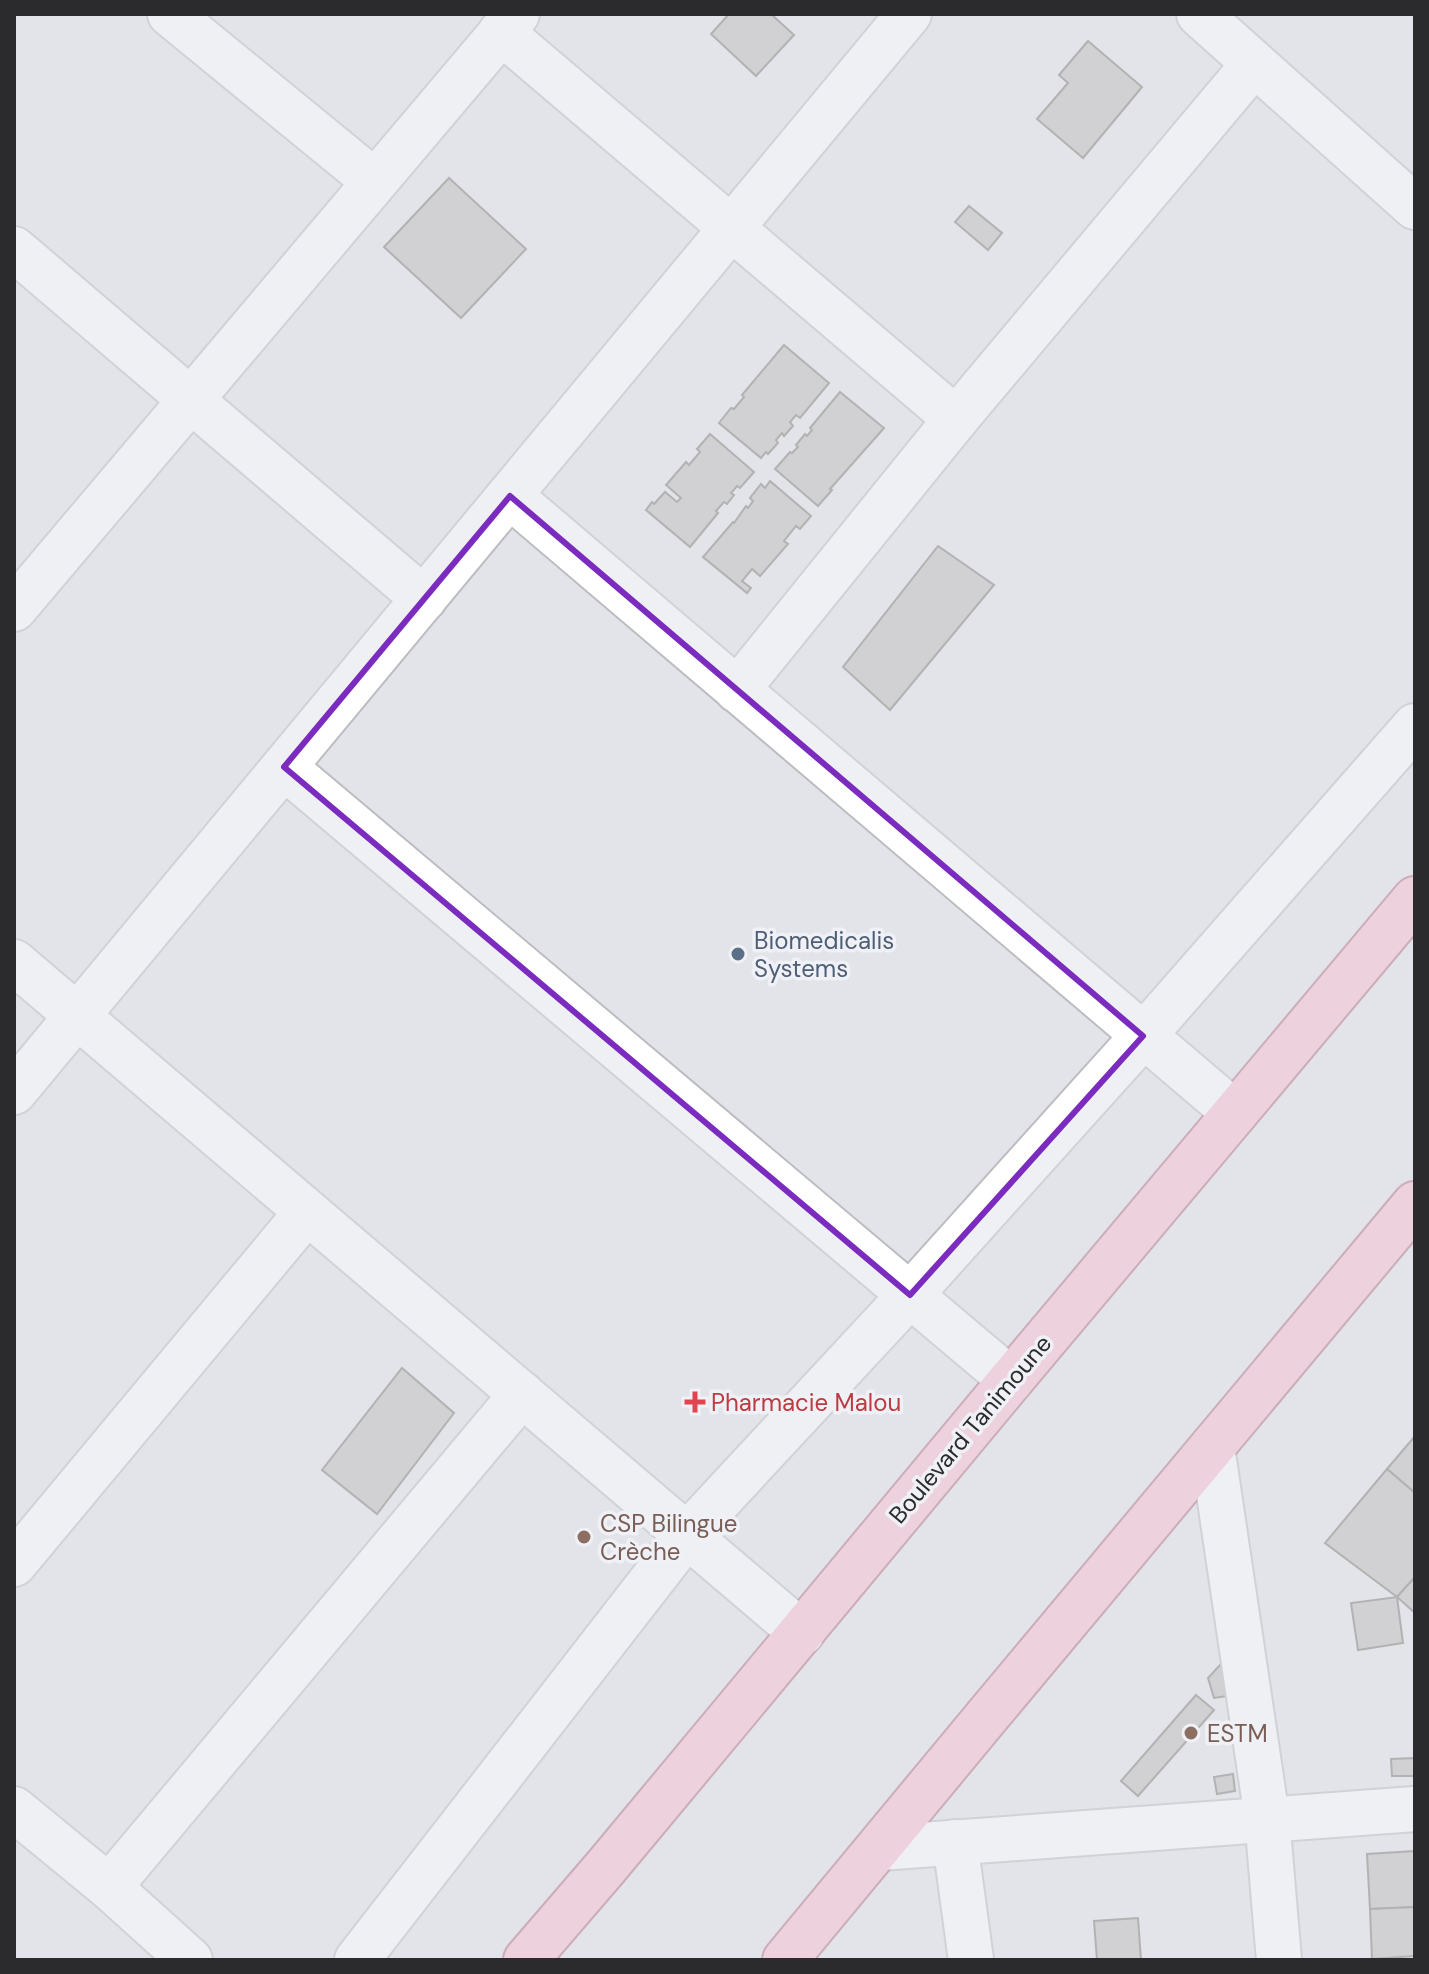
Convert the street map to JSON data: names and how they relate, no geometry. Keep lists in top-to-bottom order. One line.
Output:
{"streets":{"main road":["Boulevard Tanimoune"]},"places":{"other":["Biomedicalis Systems","CSP Bilingue Crèche","ESTM"],"health":["Pharmacie Malou"]}}
